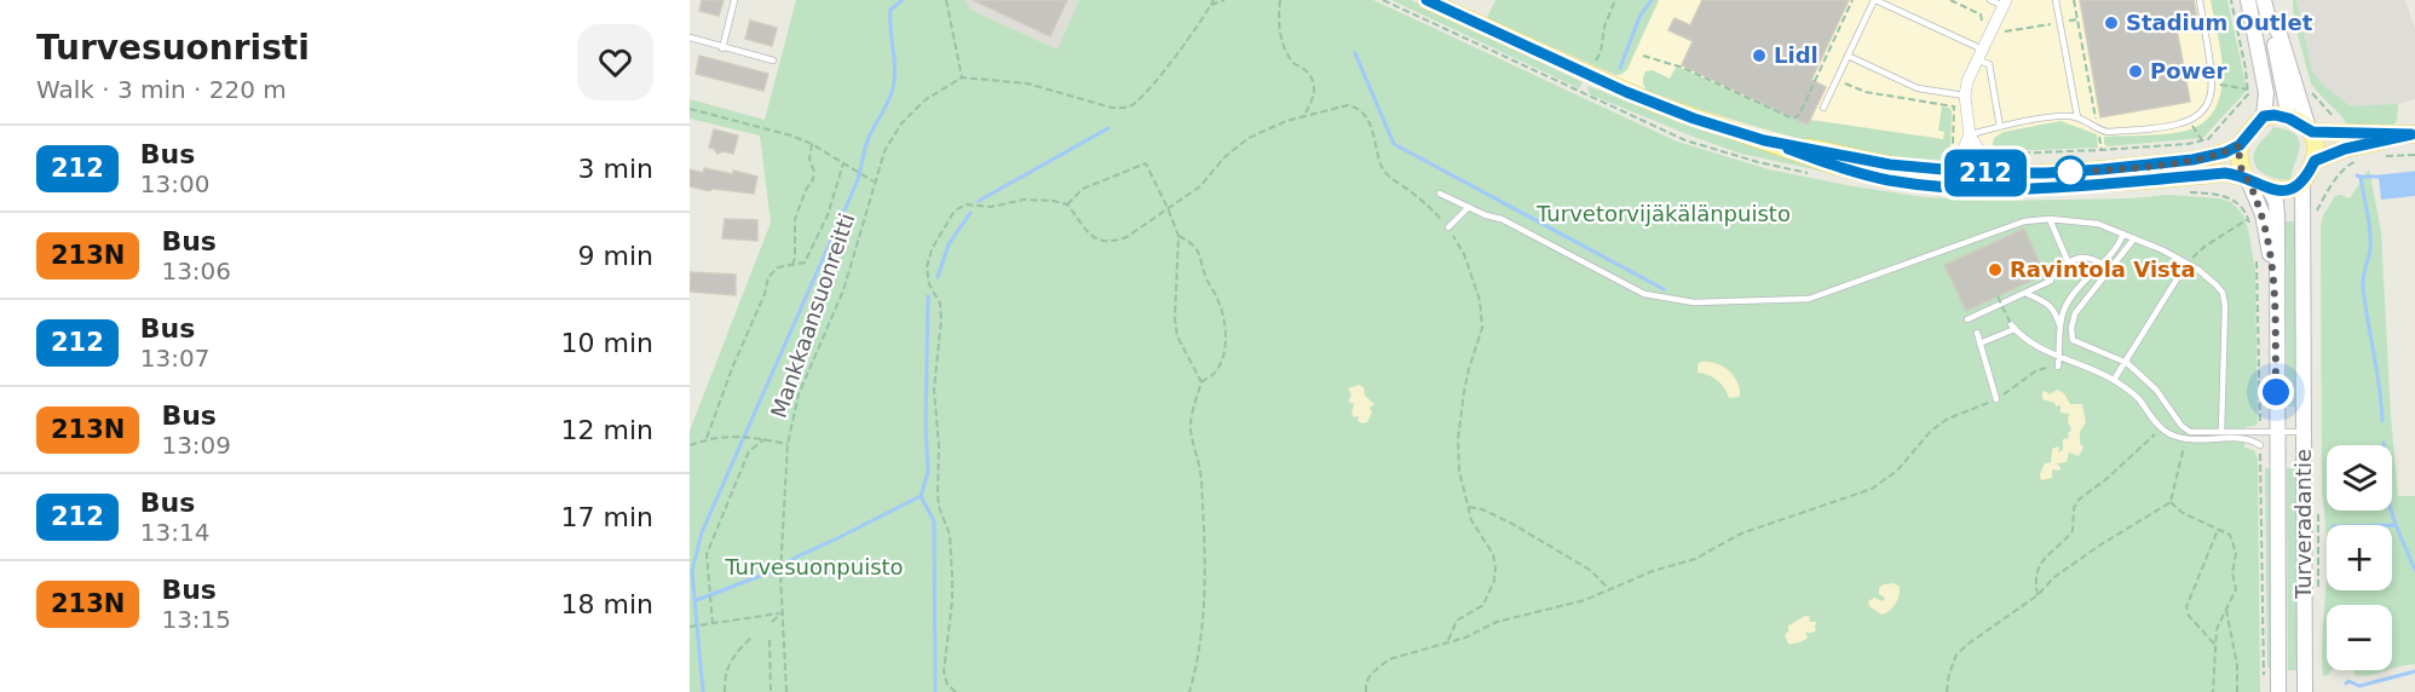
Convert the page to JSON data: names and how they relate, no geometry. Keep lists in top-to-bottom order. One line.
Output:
{"streets":{"main road":["Turveradantie"],"path":["Mankkaansuonreitti"]},"parks":["Turvetorvijäkälänpuisto","Turvesuonpuisto"],"places":["Stadium Outlet","Lidl","Power","Ravintola Vista"],"lines":["bus line 212"],"page":{"heading":["Turvesuonristi","Walk · 3 min · 220 m"],"on_map":"212","list":[{"mark":"212","name":"Bus","note":"13:00","value":"3 min"},{"mark":"213N","name":"Bus","note":"13:06","value":"9 min"},{"mark":"212","name":"Bus","note":"13:07","value":"10 min"},{"mark":"213N","name":"Bus","note":"13:09","value":"12 min"},{"mark":"212","name":"Bus","note":"13:14","value":"17 min"},{"mark":"213N","name":"Bus","note":"13:15","value":"18 min"}],"map_buttons":["+","−"]}}
